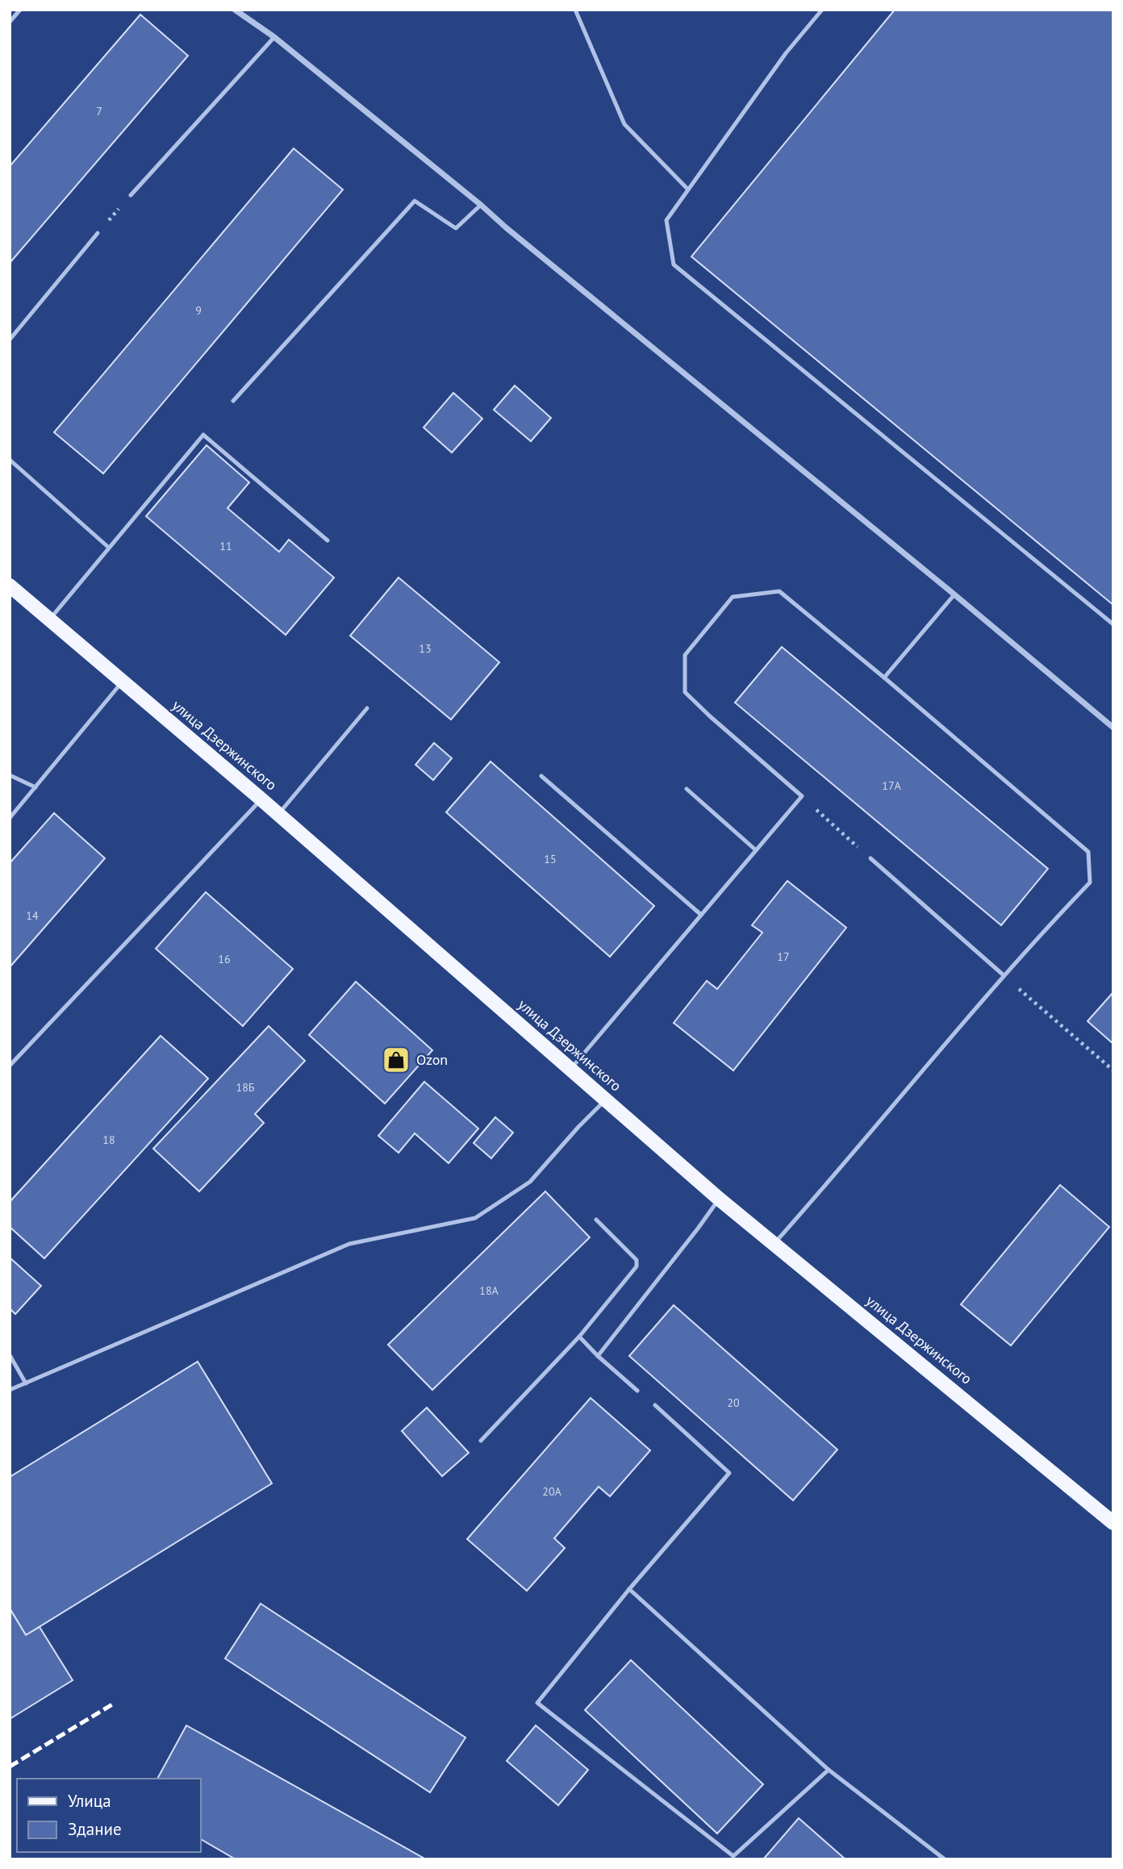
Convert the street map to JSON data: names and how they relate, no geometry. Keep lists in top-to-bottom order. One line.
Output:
{"streets":{"main road":["улица Дзержинского"]},"places":{"shop":["Ozon"]},"house_numbers":["7","9","11","13","17А","15","14","17","16","18Б","18","18А","20","20А"],"legend":["Улица","Здание"]}
